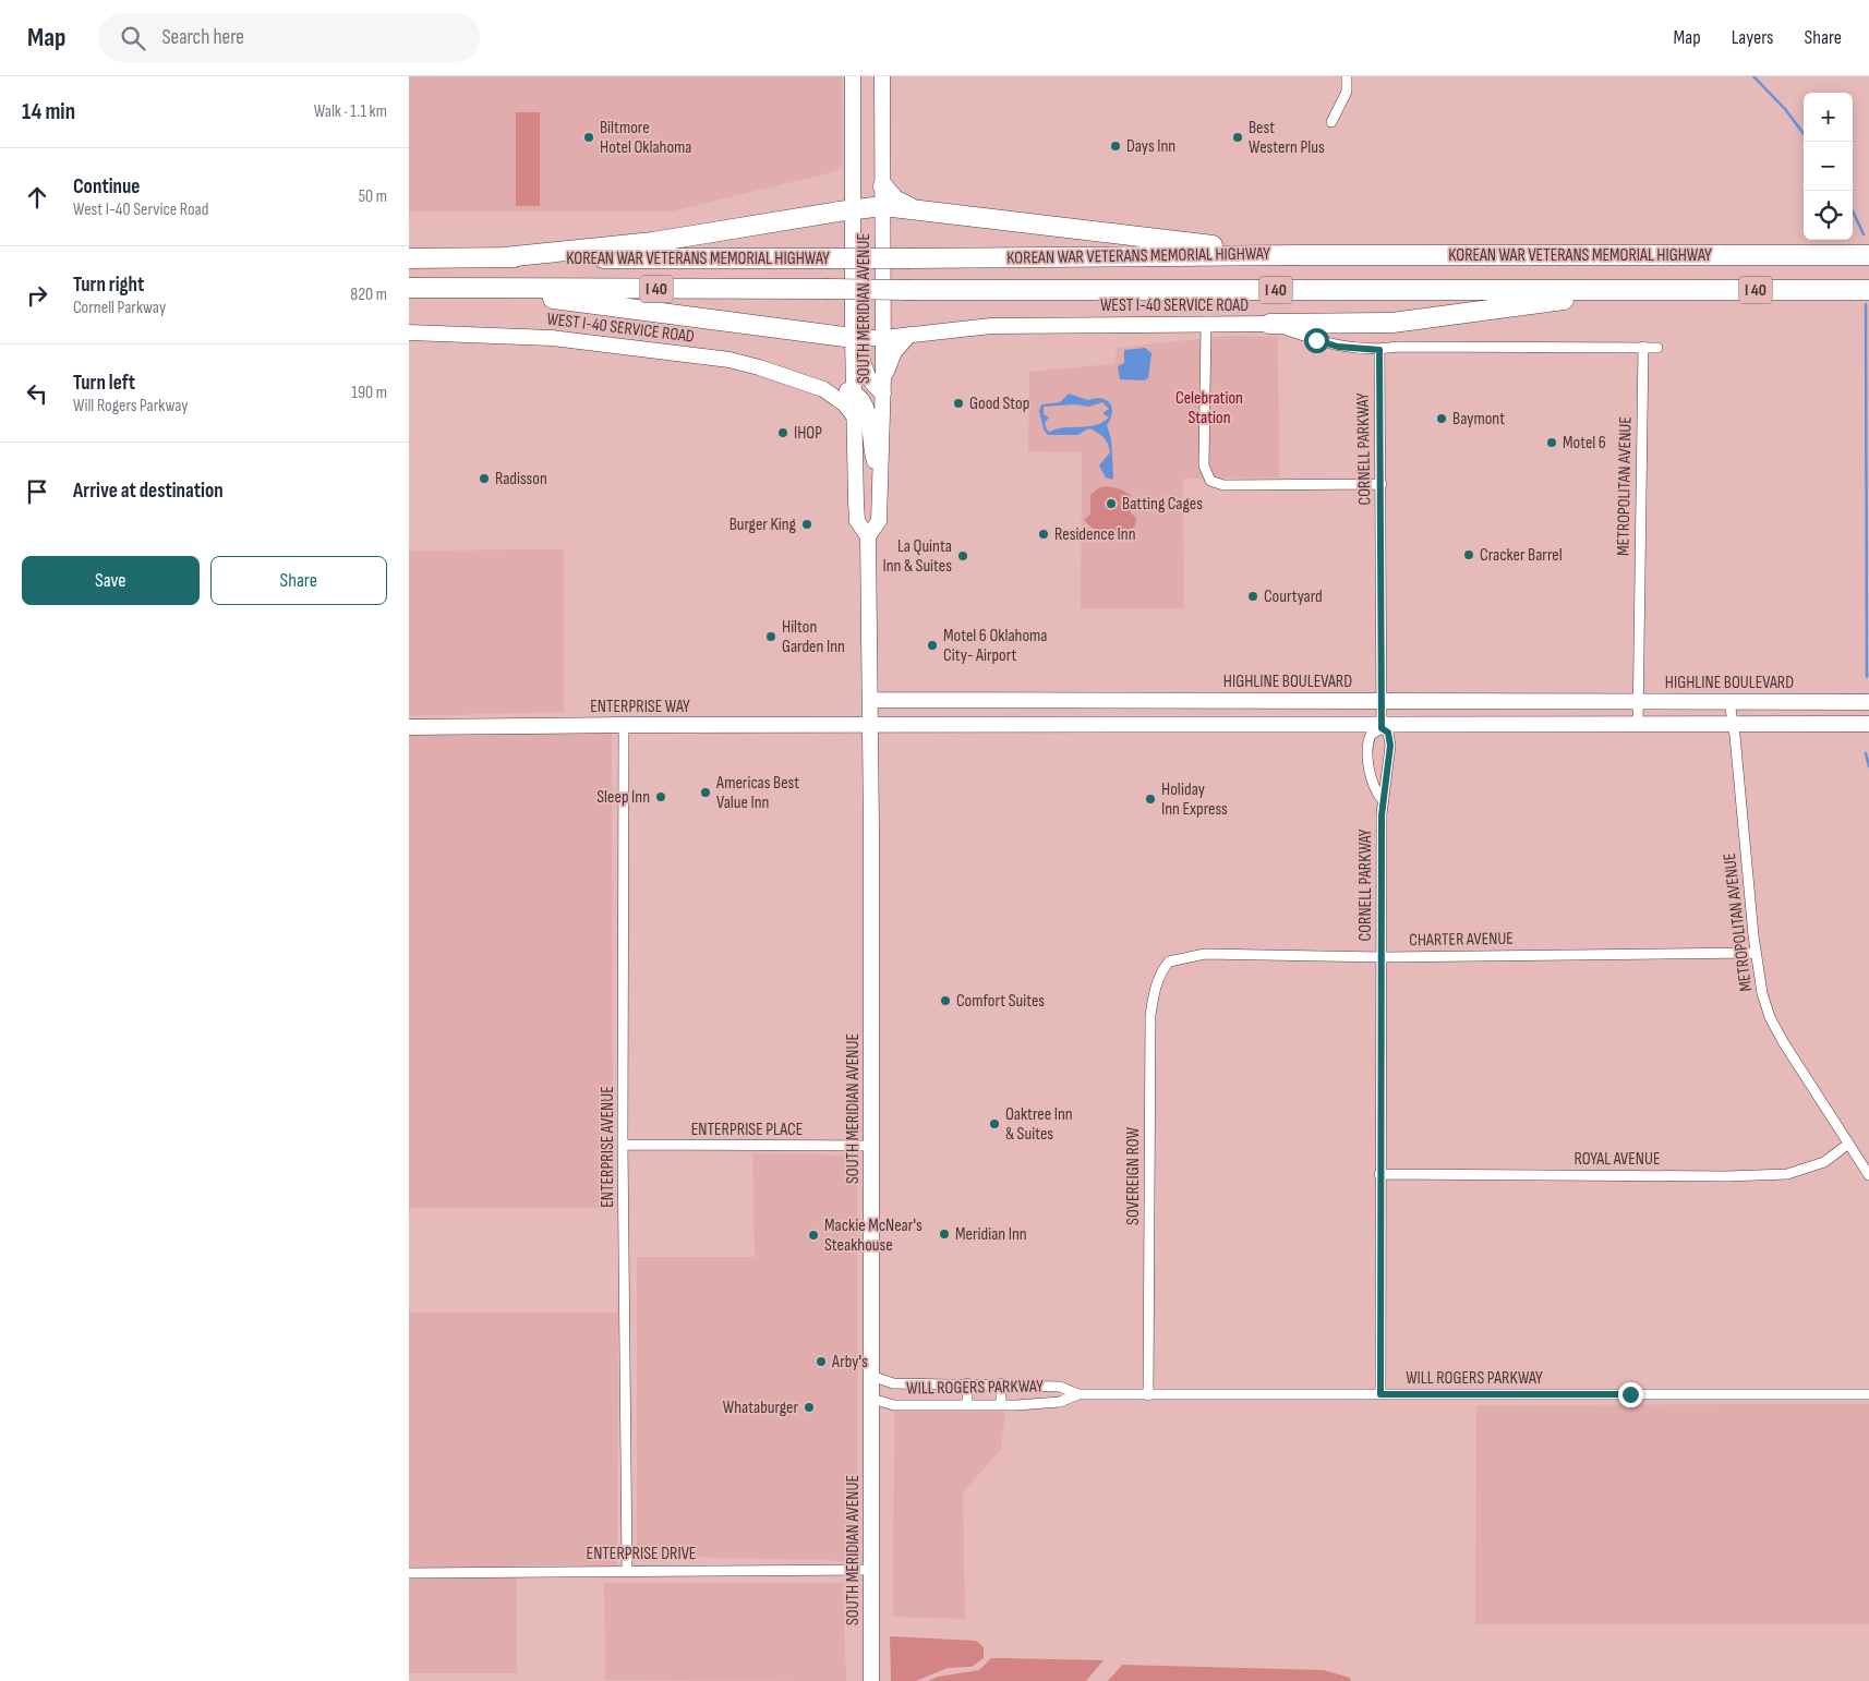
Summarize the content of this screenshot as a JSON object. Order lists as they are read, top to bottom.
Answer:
{
  "streets": {
    "highway": ["KOREAN WAR VETERANS MEMORIAL HIGHWAY", "I 40"],
    "street": [
      "WEST I-40 SERVICE ROAD",
      "SOUTH MERIDIAN AVENUE",
      "CORNELL PARKWAY",
      "METROPOLITAN AVENUE",
      "HIGHLINE BOULEVARD",
      "ENTERPRISE WAY",
      "CHARTER AVENUE",
      "ENTERPRISE PLACE",
      "ENTERPRISE AVENUE",
      "ROYAL AVENUE",
      "SOVEREIGN ROW",
      "WILL ROGERS PARKWAY",
      "ENTERPRISE DRIVE"
    ]
  },
  "crossings": [
    ["WEST I-40 SERVICE ROAD", "SOUTH MERIDIAN AVENUE"],
    ["WEST I-40 SERVICE ROAD", "CORNELL PARKWAY"],
    ["WEST I-40 SERVICE ROAD", "METROPOLITAN AVENUE"],
    ["SOUTH MERIDIAN AVENUE", "HIGHLINE BOULEVARD"],
    ["SOUTH MERIDIAN AVENUE", "ENTERPRISE WAY"],
    ["SOUTH MERIDIAN AVENUE", "ENTERPRISE PLACE"],
    ["SOUTH MERIDIAN AVENUE", "WILL ROGERS PARKWAY"],
    ["SOUTH MERIDIAN AVENUE", "ENTERPRISE DRIVE"],
    ["CORNELL PARKWAY", "HIGHLINE BOULEVARD"],
    ["CORNELL PARKWAY", "CHARTER AVENUE"],
    ["CORNELL PARKWAY", "ROYAL AVENUE"],
    ["CORNELL PARKWAY", "WILL ROGERS PARKWAY"],
    ["METROPOLITAN AVENUE", "HIGHLINE BOULEVARD"],
    ["METROPOLITAN AVENUE", "CHARTER AVENUE"],
    ["METROPOLITAN AVENUE", "ROYAL AVENUE"],
    ["ENTERPRISE WAY", "ENTERPRISE AVENUE"],
    ["CHARTER AVENUE", "SOVEREIGN ROW"],
    ["ENTERPRISE PLACE", "ENTERPRISE AVENUE"],
    ["ENTERPRISE AVENUE", "ENTERPRISE DRIVE"],
    ["SOVEREIGN ROW", "WILL ROGERS PARKWAY"]
  ],
  "parks": ["Celebration Station"],
  "places": [
    "Biltmore Hotel Oklahoma",
    "Best Western Plus",
    "Days Inn",
    "Good Stop",
    "Baymont",
    "IHOP",
    "Motel 6",
    "Radisson",
    "Batting Cages",
    "Burger King",
    "Residence Inn",
    "Cracker Barrel",
    "La Quinta Inn & Suites",
    "Courtyard",
    "Hilton Garden Inn",
    "Motel 6 Oklahoma City- Airport",
    "Americas Best Value Inn",
    "Sleep Inn",
    "Holiday Inn Express",
    "Comfort Suites",
    "Oaktree Inn & Suites",
    "Meridian Inn",
    "Mackie McNear's Steakhouse",
    "Arby's",
    "Whataburger"
  ],
  "page": {
    "header": "Map",
    "search": "Search here",
    "nav": ["Map", "Layers", "Share"],
    "heading": ["14 min", "Walk · 1.1 km"],
    "map_buttons": ["+", "−"],
    "list": [
      ["Continue", "West I-40 Service Road", "50 m"],
      ["Turn right", "Cornell Parkway", "820 m"],
      ["Turn left", "Will Rogers Parkway", "190 m"],
      "Arrive at destination"
    ],
    "buttons": ["Save", "Share"]
  }
}
